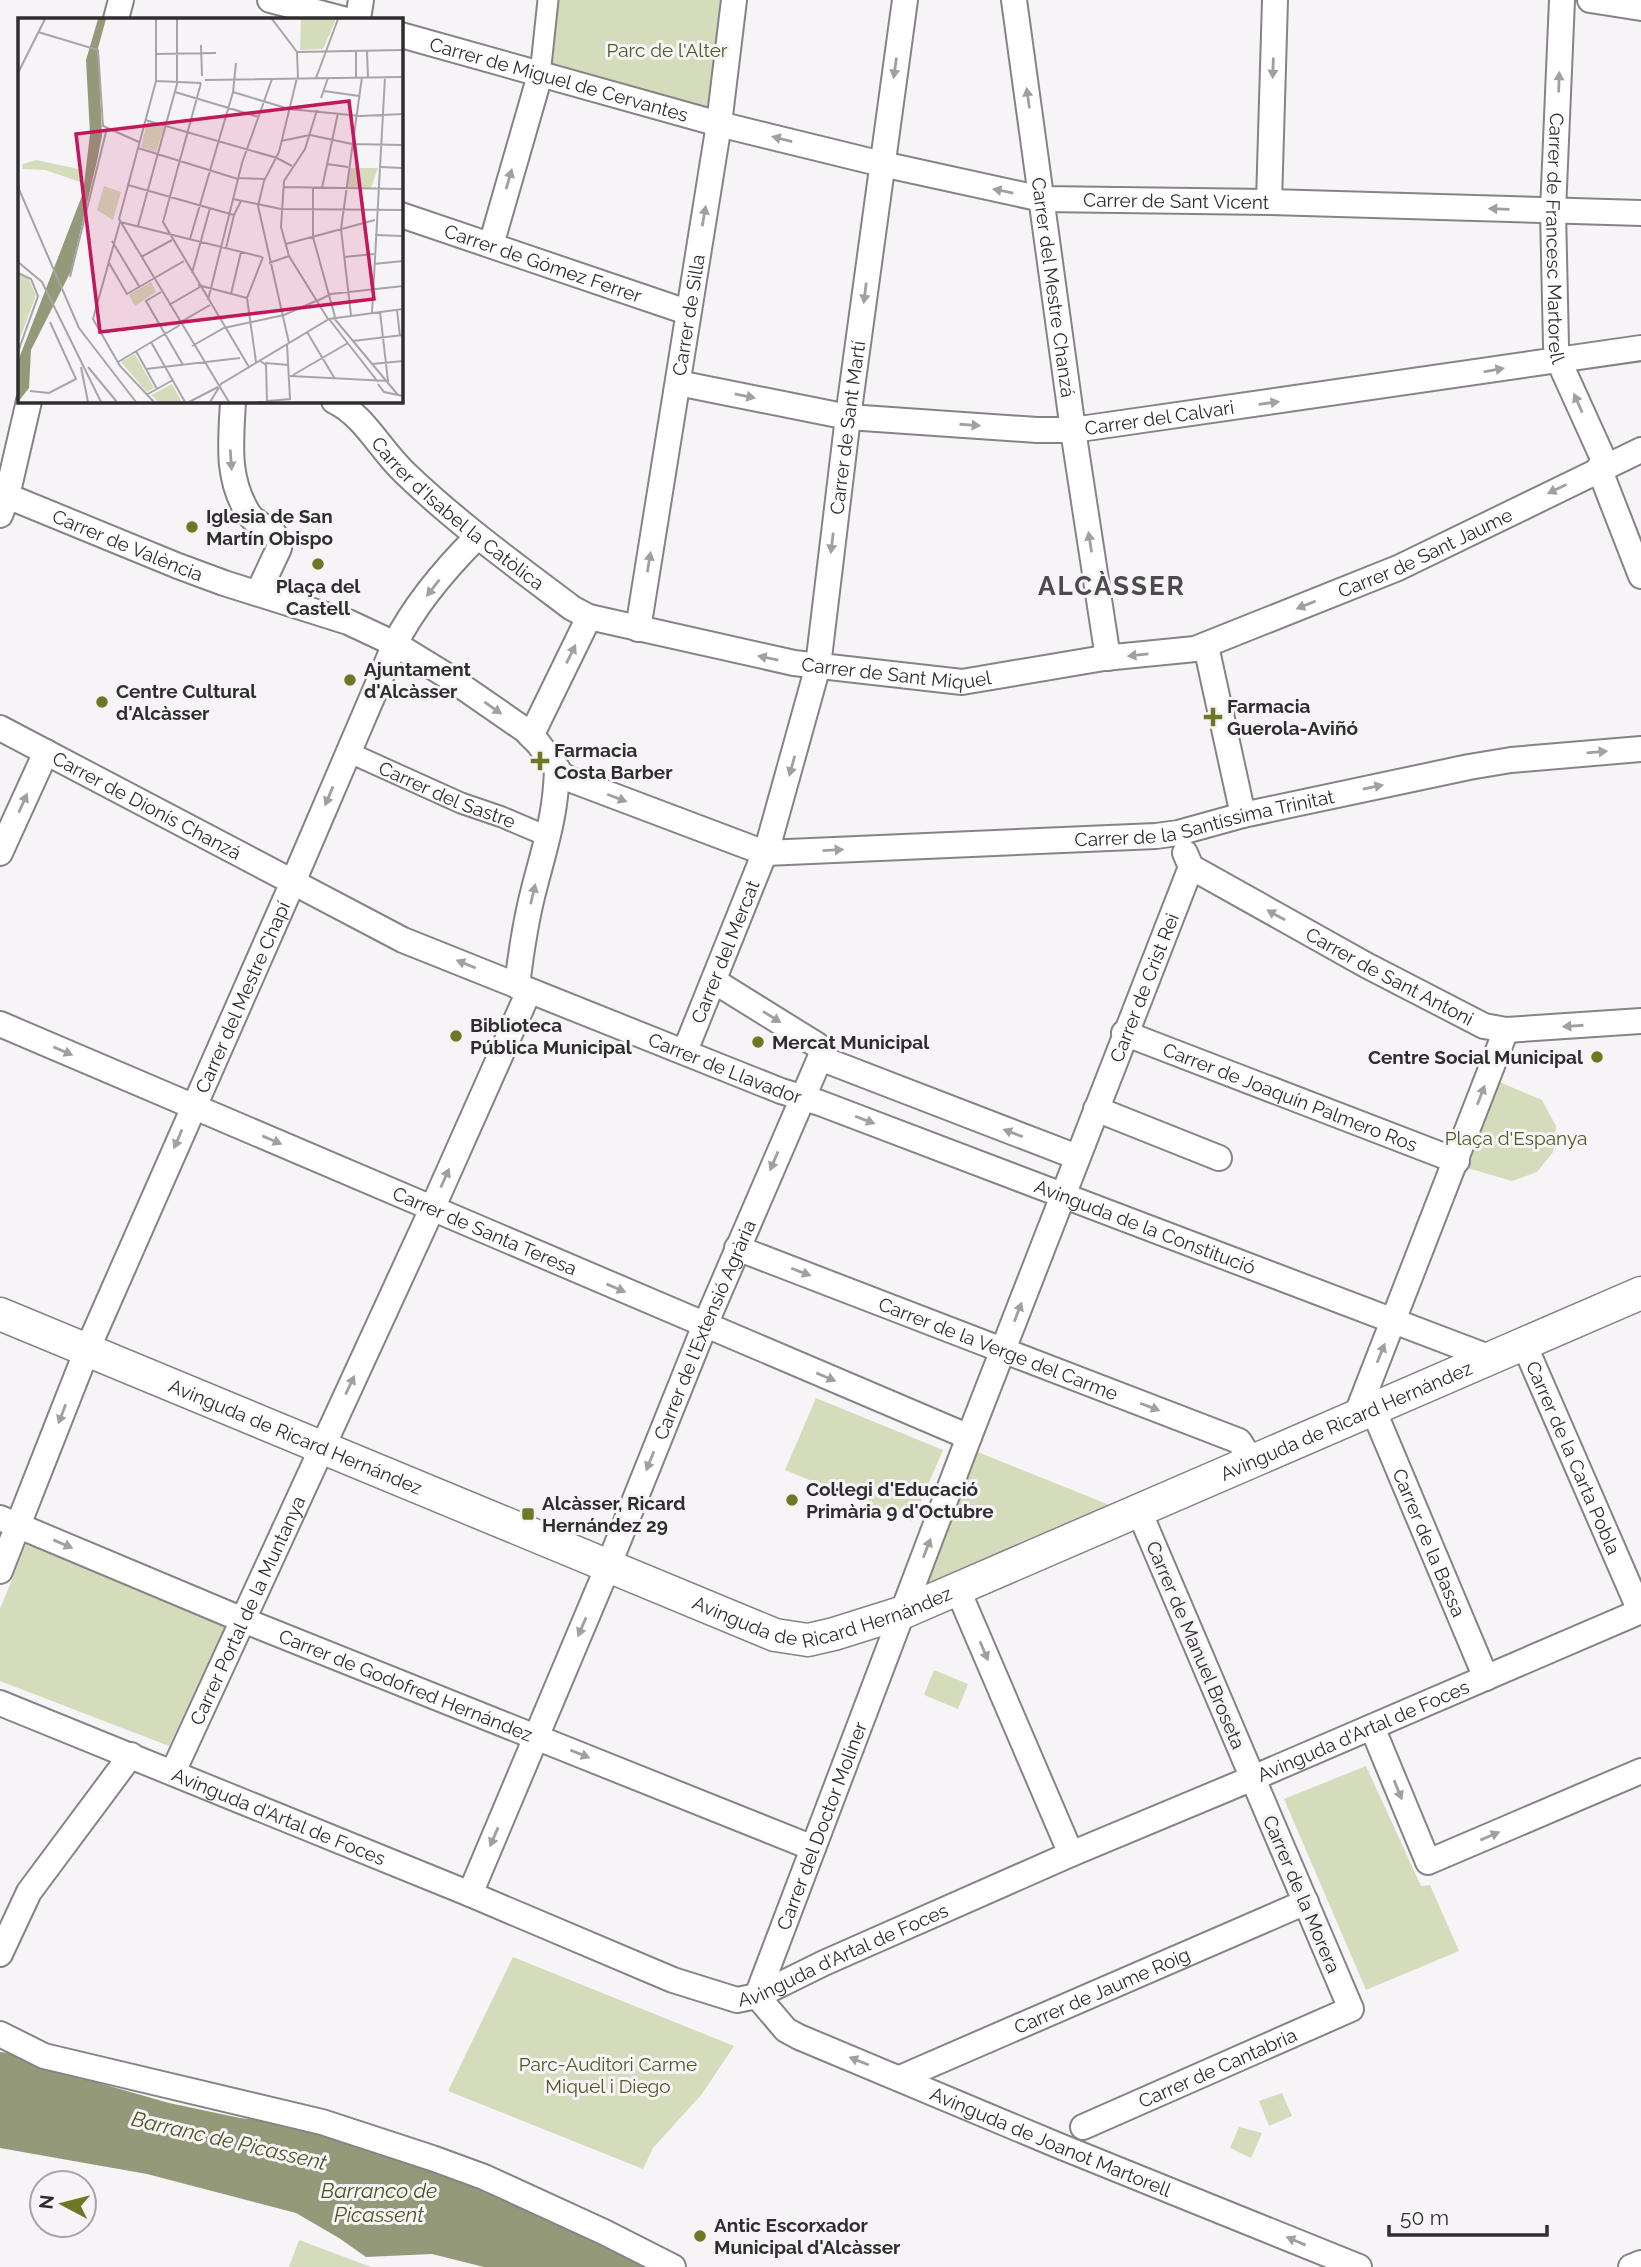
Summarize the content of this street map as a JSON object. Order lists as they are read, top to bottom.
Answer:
{
  "streets": {
    "street": [
      "Carrer de Miguel de Cervantes",
      "Carrer de Sant Vicent",
      "Carrer de Francesc Martorell",
      "Carrer de Gómez Ferrer",
      "Carrer del Mestre Chanzá",
      "Carrer de Silla",
      "Carrer del Calvari",
      "Carrer de Sant Martí",
      "Carrer d'Isabel la Catòlica",
      "Carrer de València",
      "Carrer de Sant Jaume",
      "Carrer de Sant Miquel",
      "Carrer del Sastre",
      "Carrer de Dionís Chanzá",
      "Carrer de la Santíssima Trinitat",
      "Carrer del Mercat",
      "Carrer de Sant Antoni",
      "Carrer de Crist Rei",
      "Carrer del Mestre Chapí",
      "Carrer de Llavador",
      "Carrer de Joaquín Palmero Ros",
      "Avinguda de la Constitució",
      "Carrer de Santa Teresa",
      "Carrer de l'Extensió Agrària",
      "Carrer de la Verge del Carme",
      "Avinguda de Ricard Hernández",
      "Carrer de la Carta Pobla",
      "Carrer de la Bassa",
      "Carrer Portal de la Muntanya",
      "Carrer de Manuel Broseta",
      "Carrer de Godofred Hernández",
      "Avinguda d'Artal de Foces",
      "Carrer del Doctor Moliner",
      "Carrer de la Morera",
      "Carrer de Jaume Roig",
      "Carrer de Cantabria",
      "Avinguda de Joanot Martorell"
    ]
  },
  "crossings": [
    ["Carrer de Miguel de Cervantes", "Carrer de Sant Vicent"],
    ["Carrer de Miguel de Cervantes", "Carrer de Silla"],
    ["Carrer de Sant Vicent", "Carrer de Francesc Martorell"],
    ["Carrer de Sant Vicent", "Carrer del Mestre Chanzá"],
    ["Carrer de Sant Vicent", "Carrer de Silla"],
    ["Carrer de Sant Vicent", "Carrer de Sant Martí"],
    ["Carrer de Francesc Martorell", "Carrer del Calvari"],
    ["Carrer de Francesc Martorell", "Carrer de Sant Jaume"],
    ["Carrer de Gómez Ferrer", "Carrer de Silla"],
    ["Carrer del Mestre Chanzá", "Carrer del Calvari"],
    ["Carrer del Mestre Chanzá", "Carrer de Sant Miquel"],
    ["Carrer de Silla", "Carrer del Calvari"],
    ["Carrer de Silla", "Carrer de Sant Miquel"],
    ["Carrer del Calvari", "Carrer de Sant Martí"],
    ["Carrer de Sant Martí", "Carrer de Sant Miquel"],
    ["Carrer de Sant Martí", "Carrer de la Santíssima Trinitat"],
    ["Carrer de Sant Martí", "Carrer del Mercat"],
    ["Carrer d'Isabel la Catòlica", "Carrer de Sant Miquel"],
    ["Carrer d'Isabel la Catòlica", "Carrer del Mestre Chapí"],
    ["Carrer de Sant Jaume", "Carrer de Sant Miquel"],
    ["Carrer del Sastre", "Carrer del Mestre Chapí"],
    ["Carrer del Sastre", "Carrer Portal de la Muntanya"],
    ["Carrer de Dionís Chanzá", "Carrer del Mestre Chapí"],
    ["Carrer de Dionís Chanzá", "Carrer de Llavador"],
    ["Carrer de la Santíssima Trinitat", "Carrer del Mercat"],
    ["Carrer del Mercat", "Carrer de Llavador"],
    ["Carrer de Sant Antoni", "Carrer de Crist Rei"],
    ["Carrer de Crist Rei", "Carrer de Joaquín Palmero Ros"],
    ["Carrer de Crist Rei", "Avinguda de la Constitució"],
    ["Carrer de Crist Rei", "Carrer de Santa Teresa"],
    ["Carrer de Crist Rei", "Carrer de la Verge del Carme"],
    ["Carrer de Crist Rei", "Avinguda de Ricard Hernández"],
    ["Carrer de Crist Rei", "Carrer del Doctor Moliner"],
    ["Carrer del Mestre Chapí", "Carrer de Llavador"],
    ["Carrer del Mestre Chapí", "Carrer de Santa Teresa"],
    ["Carrer del Mestre Chapí", "Avinguda de Ricard Hernández"],
    ["Carrer del Mestre Chapí", "Carrer de Godofred Hernández"],
    ["Carrer de Llavador", "Avinguda de la Constitució"],
    ["Carrer de Llavador", "Carrer de l'Extensió Agrària"],
    ["Carrer de Llavador", "Carrer Portal de la Muntanya"],
    ["Avinguda de la Constitució", "Carrer de l'Extensió Agrària"],
    ["Avinguda de la Constitució", "Avinguda de Ricard Hernández"],
    ["Carrer de Santa Teresa", "Carrer de l'Extensió Agrària"],
    ["Carrer de Santa Teresa", "Carrer Portal de la Muntanya"],
    ["Carrer de l'Extensió Agrària", "Carrer de la Verge del Carme"],
    ["Carrer de l'Extensió Agrària", "Avinguda de Ricard Hernández"],
    ["Carrer de l'Extensió Agrària", "Carrer de Godofred Hernández"],
    ["Carrer de l'Extensió Agrària", "Avinguda d'Artal de Foces"],
    ["Carrer de la Verge del Carme", "Avinguda de Ricard Hernández"],
    ["Avinguda de Ricard Hernández", "Carrer de la Carta Pobla"],
    ["Avinguda de Ricard Hernández", "Carrer de la Bassa"],
    ["Avinguda de Ricard Hernández", "Carrer Portal de la Muntanya"],
    ["Avinguda de Ricard Hernández", "Carrer de Manuel Broseta"],
    ["Avinguda de Ricard Hernández", "Carrer del Doctor Moliner"],
    ["Carrer de la Carta Pobla", "Avinguda d'Artal de Foces"],
    ["Carrer de la Bassa", "Avinguda d'Artal de Foces"],
    ["Carrer Portal de la Muntanya", "Carrer de Godofred Hernández"],
    ["Carrer Portal de la Muntanya", "Avinguda d'Artal de Foces"],
    ["Carrer de Manuel Broseta", "Avinguda d'Artal de Foces"],
    ["Carrer de Manuel Broseta", "Carrer de la Morera"],
    ["Carrer de Godofred Hernández", "Carrer del Doctor Moliner"],
    ["Avinguda d'Artal de Foces", "Carrer del Doctor Moliner"],
    ["Avinguda d'Artal de Foces", "Carrer de la Morera"],
    ["Avinguda d'Artal de Foces", "Avinguda de Joanot Martorell"],
    ["Carrer del Doctor Moliner", "Avinguda de Joanot Martorell"],
    ["Carrer de la Morera", "Carrer de Jaume Roig"],
    ["Carrer de la Morera", "Carrer de Cantabria"],
    ["Carrer de Jaume Roig", "Avinguda de Joanot Martorell"]
  ],
  "one_way": [
    "Carrer de Sant Vicent",
    "Carrer de Francesc Martorell",
    "Carrer del Mestre Chanzá",
    "Carrer del Calvari",
    "Carrer de Sant Martí",
    "Carrer de Sant Jaume",
    "Carrer de la Santíssima Trinitat",
    "Carrer de Sant Antoni",
    "Carrer de Crist Rei",
    "Carrer del Mestre Chapí",
    "Carrer de Santa Teresa",
    "Carrer de l'Extensió Agrària",
    "Carrer Portal de la Muntanya",
    "Carrer de Godofred Hernández",
    "Avinguda de Joanot Martorell"
  ],
  "districts": ["ALCÀSSER"],
  "water": ["Barranc de Picassent", "Barranco de Picassent"],
  "parks": ["Parc de l'Alter", "Plaça d'Espanya", "Parc-Auditori Carme Miquel i Diego"],
  "places": {
    "other": [
      "Iglesia de San Martín Obispo",
      "Plaça del Castell",
      "Ajuntament d'Alcàsser",
      "Centre Cultural d'Alcàsser",
      "Biblioteca Pública Municipal",
      "Mercat Municipal",
      "Centre Social Municipal",
      "Col·legi d'Educació Primària 9 d'Octubre",
      "Antic Escorxador Municipal d'Alcàsser"
    ],
    "health": ["Farmacia Guerola-Aviñó", "Farmacia Costa Barber"],
    "transit": ["Alcàsser, Ricard Hernández 29"]
  },
  "scale_bar": "50 m",
  "north": "left"
}
